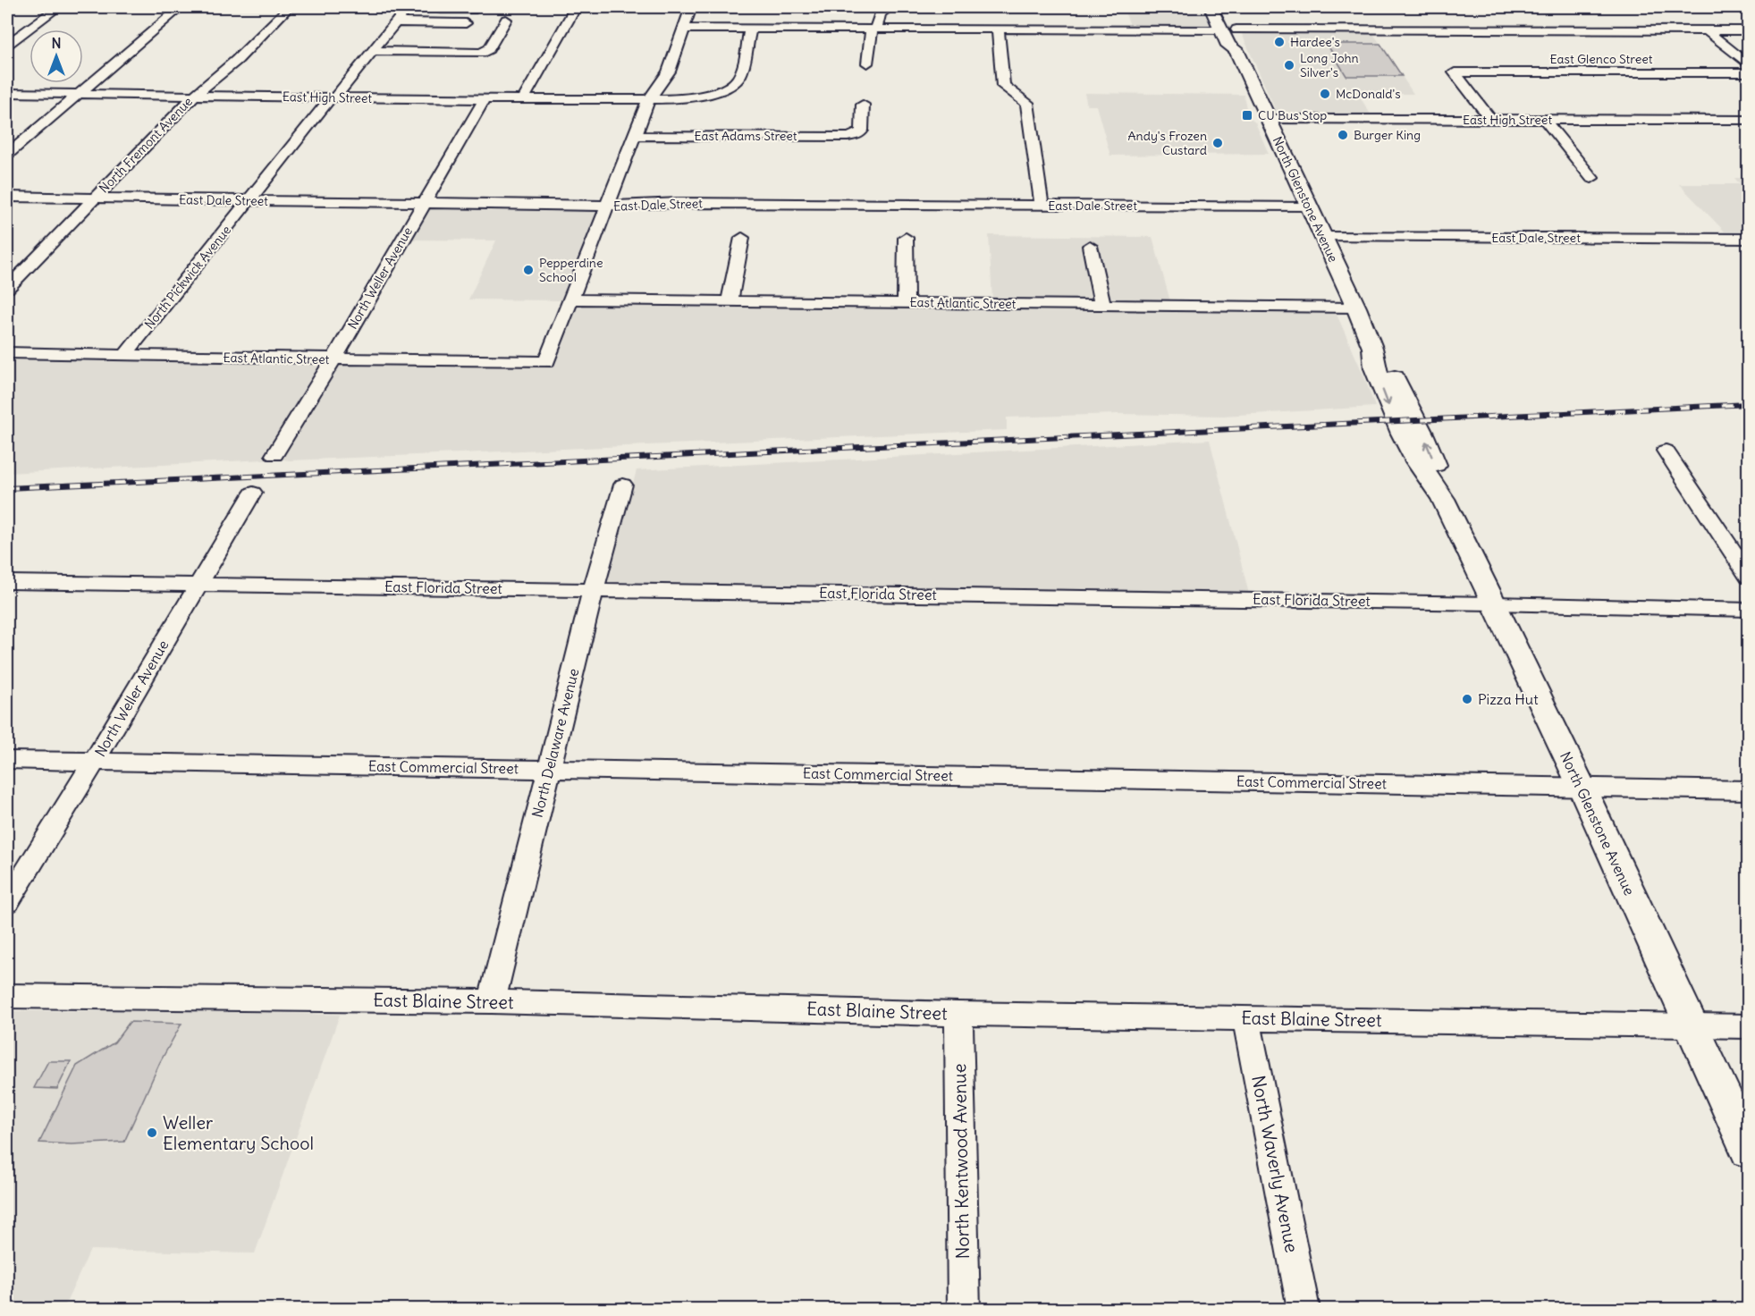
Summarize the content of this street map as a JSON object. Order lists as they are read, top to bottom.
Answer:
{
  "streets": {
    "main road": ["North Glenstone Avenue"],
    "street": [
      "East Glenco Street",
      "East High Street",
      "East Adams Street",
      "North Fremont Avenue",
      "East Dale Street",
      "North Pickwick Avenue",
      "North Weller Avenue",
      "East Atlantic Street",
      "East Florida Street",
      "North Delaware Avenue",
      "East Commercial Street",
      "East Blaine Street",
      "North Kentwood Avenue",
      "North Waverly Avenue"
    ]
  },
  "crossings": [
    ["East Glenco Street", "East High Street"],
    ["East High Street", "North Fremont Avenue"],
    ["East High Street", "North Glenstone Avenue"],
    ["East High Street", "North Pickwick Avenue"],
    ["East High Street", "North Weller Avenue"],
    ["North Fremont Avenue", "East Dale Street"],
    ["North Glenstone Avenue", "East Dale Street"],
    ["North Glenstone Avenue", "East Atlantic Street"],
    ["North Glenstone Avenue", "East Florida Street"],
    ["North Glenstone Avenue", "East Commercial Street"],
    ["North Glenstone Avenue", "East Blaine Street"],
    ["East Dale Street", "North Pickwick Avenue"],
    ["East Dale Street", "North Weller Avenue"],
    ["North Pickwick Avenue", "East Atlantic Street"],
    ["North Weller Avenue", "East Atlantic Street"],
    ["North Weller Avenue", "East Florida Street"],
    ["North Weller Avenue", "East Commercial Street"],
    ["East Florida Street", "North Delaware Avenue"],
    ["North Delaware Avenue", "East Commercial Street"],
    ["North Delaware Avenue", "East Blaine Street"],
    ["East Blaine Street", "North Kentwood Avenue"],
    ["East Blaine Street", "North Waverly Avenue"]
  ],
  "places": {
    "other": [
      "Hardee's",
      "Long John Silver's",
      "McDonald's",
      "Burger King",
      "Andy's Frozen Custard",
      "Pepperdine School",
      "Pizza Hut",
      "Weller Elementary School"
    ],
    "transit": ["CU Bus Stop"]
  },
  "north": "top"
}
